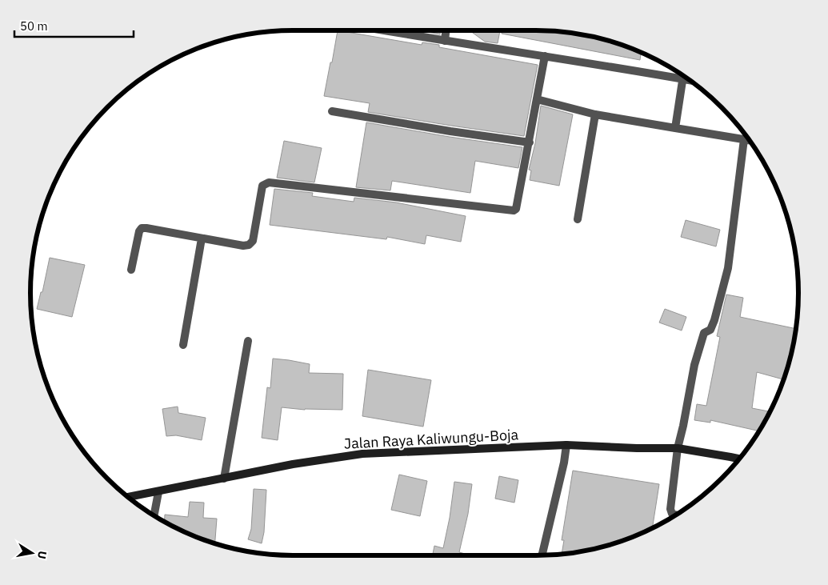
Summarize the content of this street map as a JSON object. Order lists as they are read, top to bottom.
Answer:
{
  "streets": {
    "main road": ["Jalan Raya Kaliwungu-Boja"]
  },
  "scale_bar": "50 m",
  "north": "right"
}
